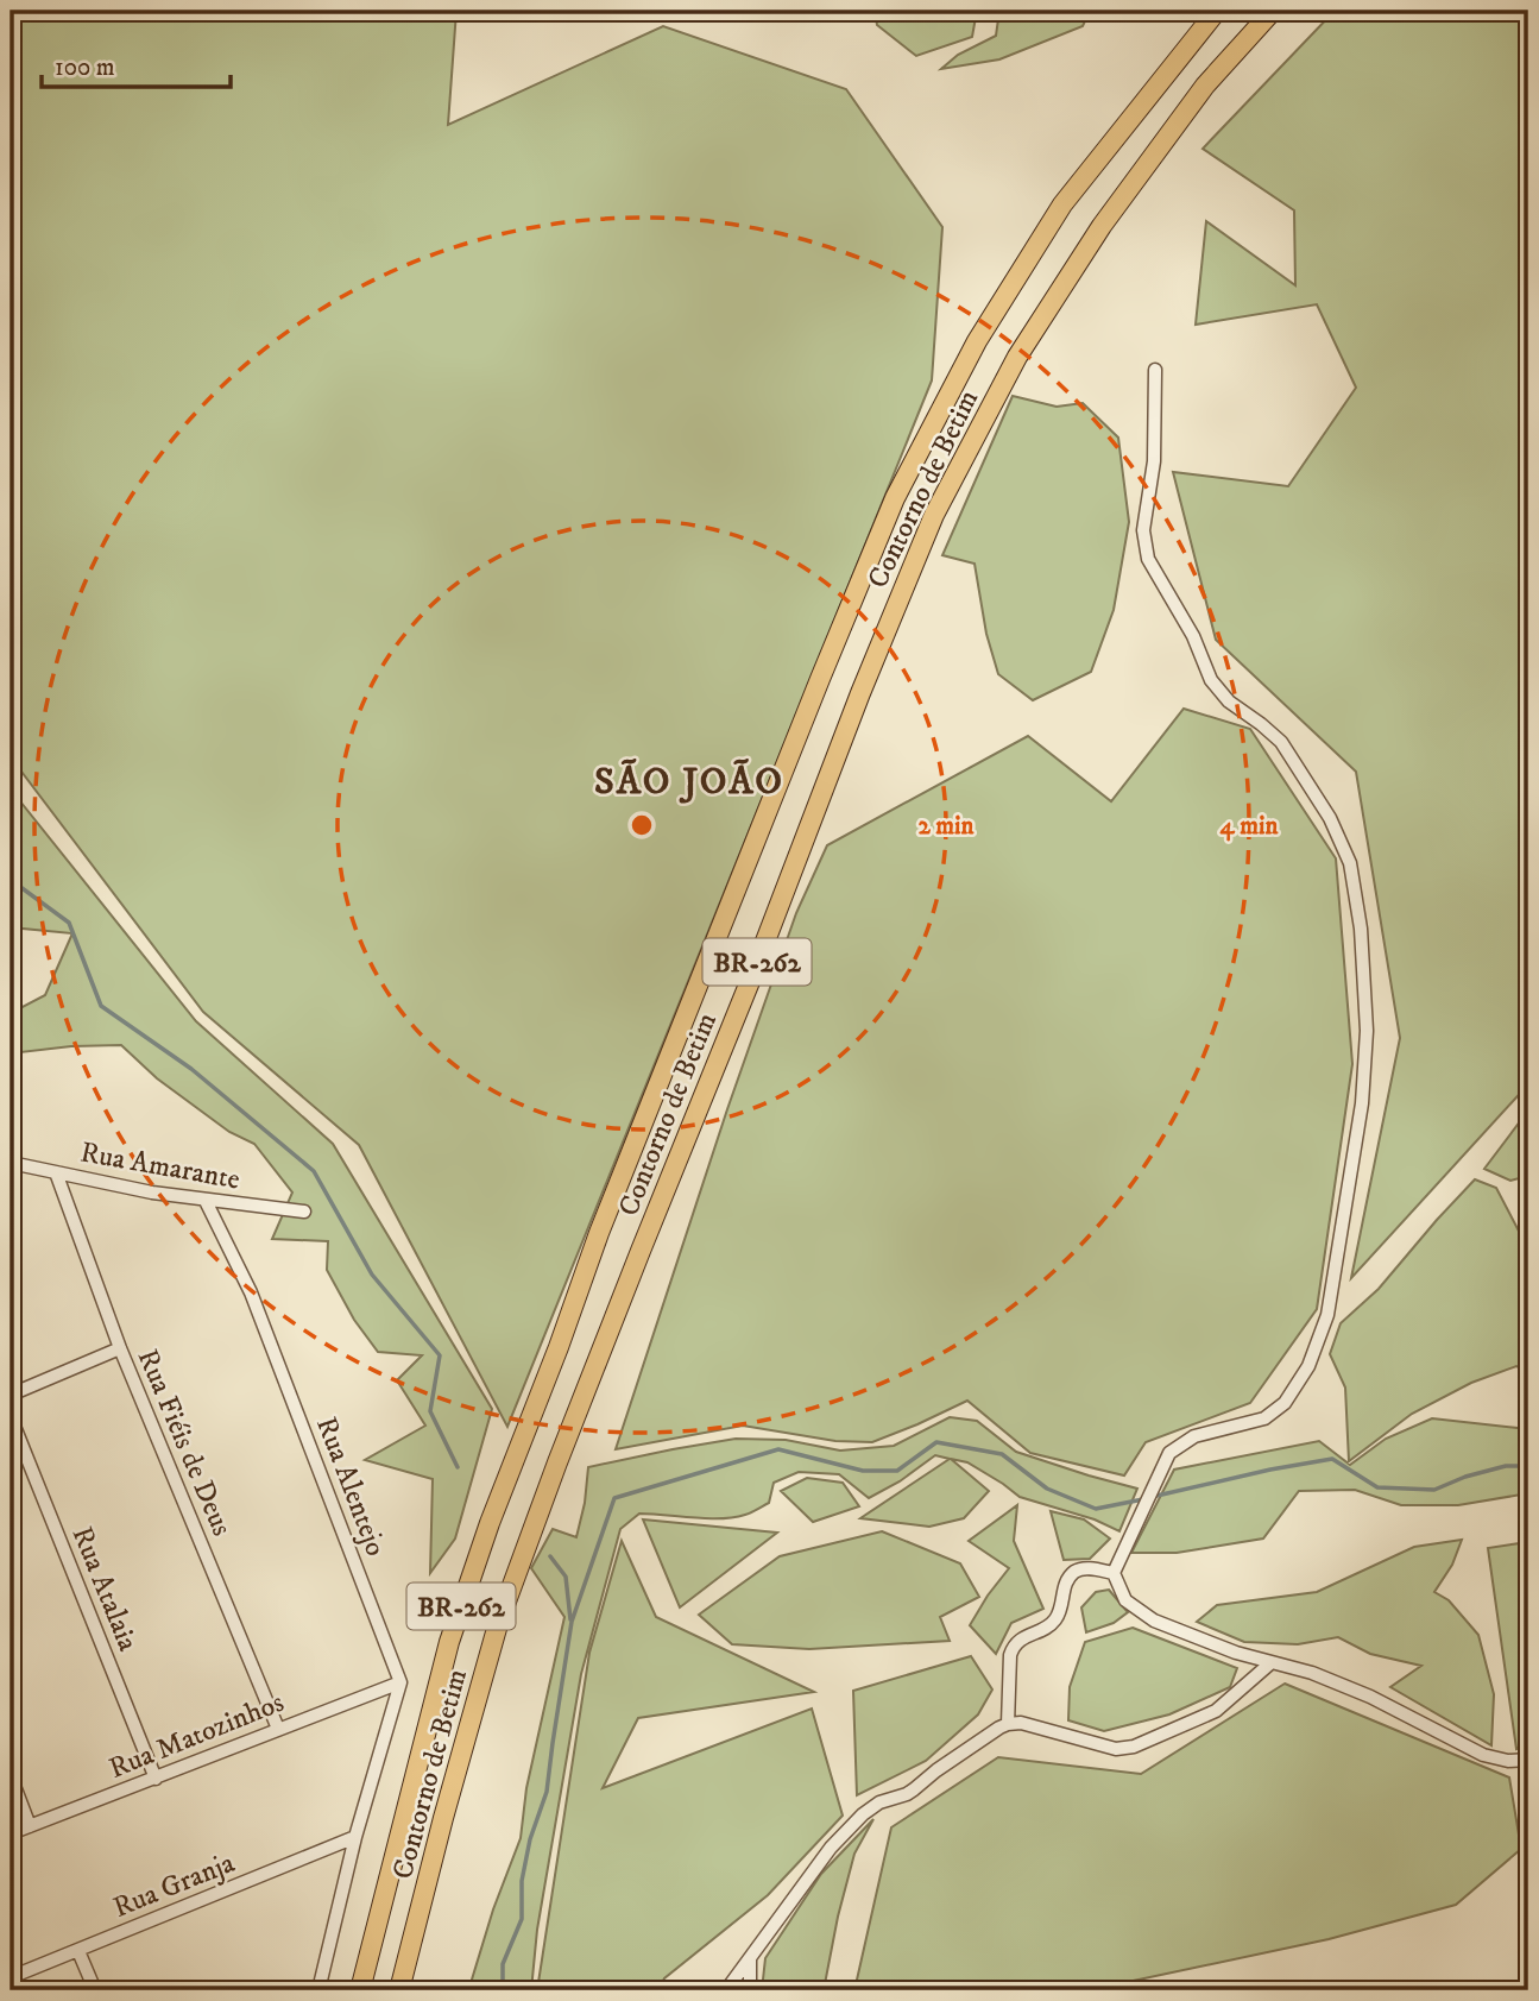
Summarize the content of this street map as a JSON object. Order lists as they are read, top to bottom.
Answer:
{
  "streets": {
    "highway": ["Contorno de Betim", "BR-262"],
    "street": [
      "Rua Amarante",
      "Rua Fiéis de Deus",
      "Rua Alentejo",
      "Rua Atalaia",
      "Rua Matozinhos",
      "Rua Granja"
    ]
  },
  "crossings": [
    ["Rua Amarante", "Rua Fiéis de Deus"],
    ["Rua Amarante", "Rua Alentejo"],
    ["Rua Fiéis de Deus", "Rua Matozinhos"],
    ["Rua Alentejo", "Rua Matozinhos"],
    ["Rua Atalaia", "Rua Matozinhos"]
  ],
  "districts": ["SÃO JOÃO"],
  "scale_bar": "100 m",
  "rings": ["2 min", "4 min"]
}
